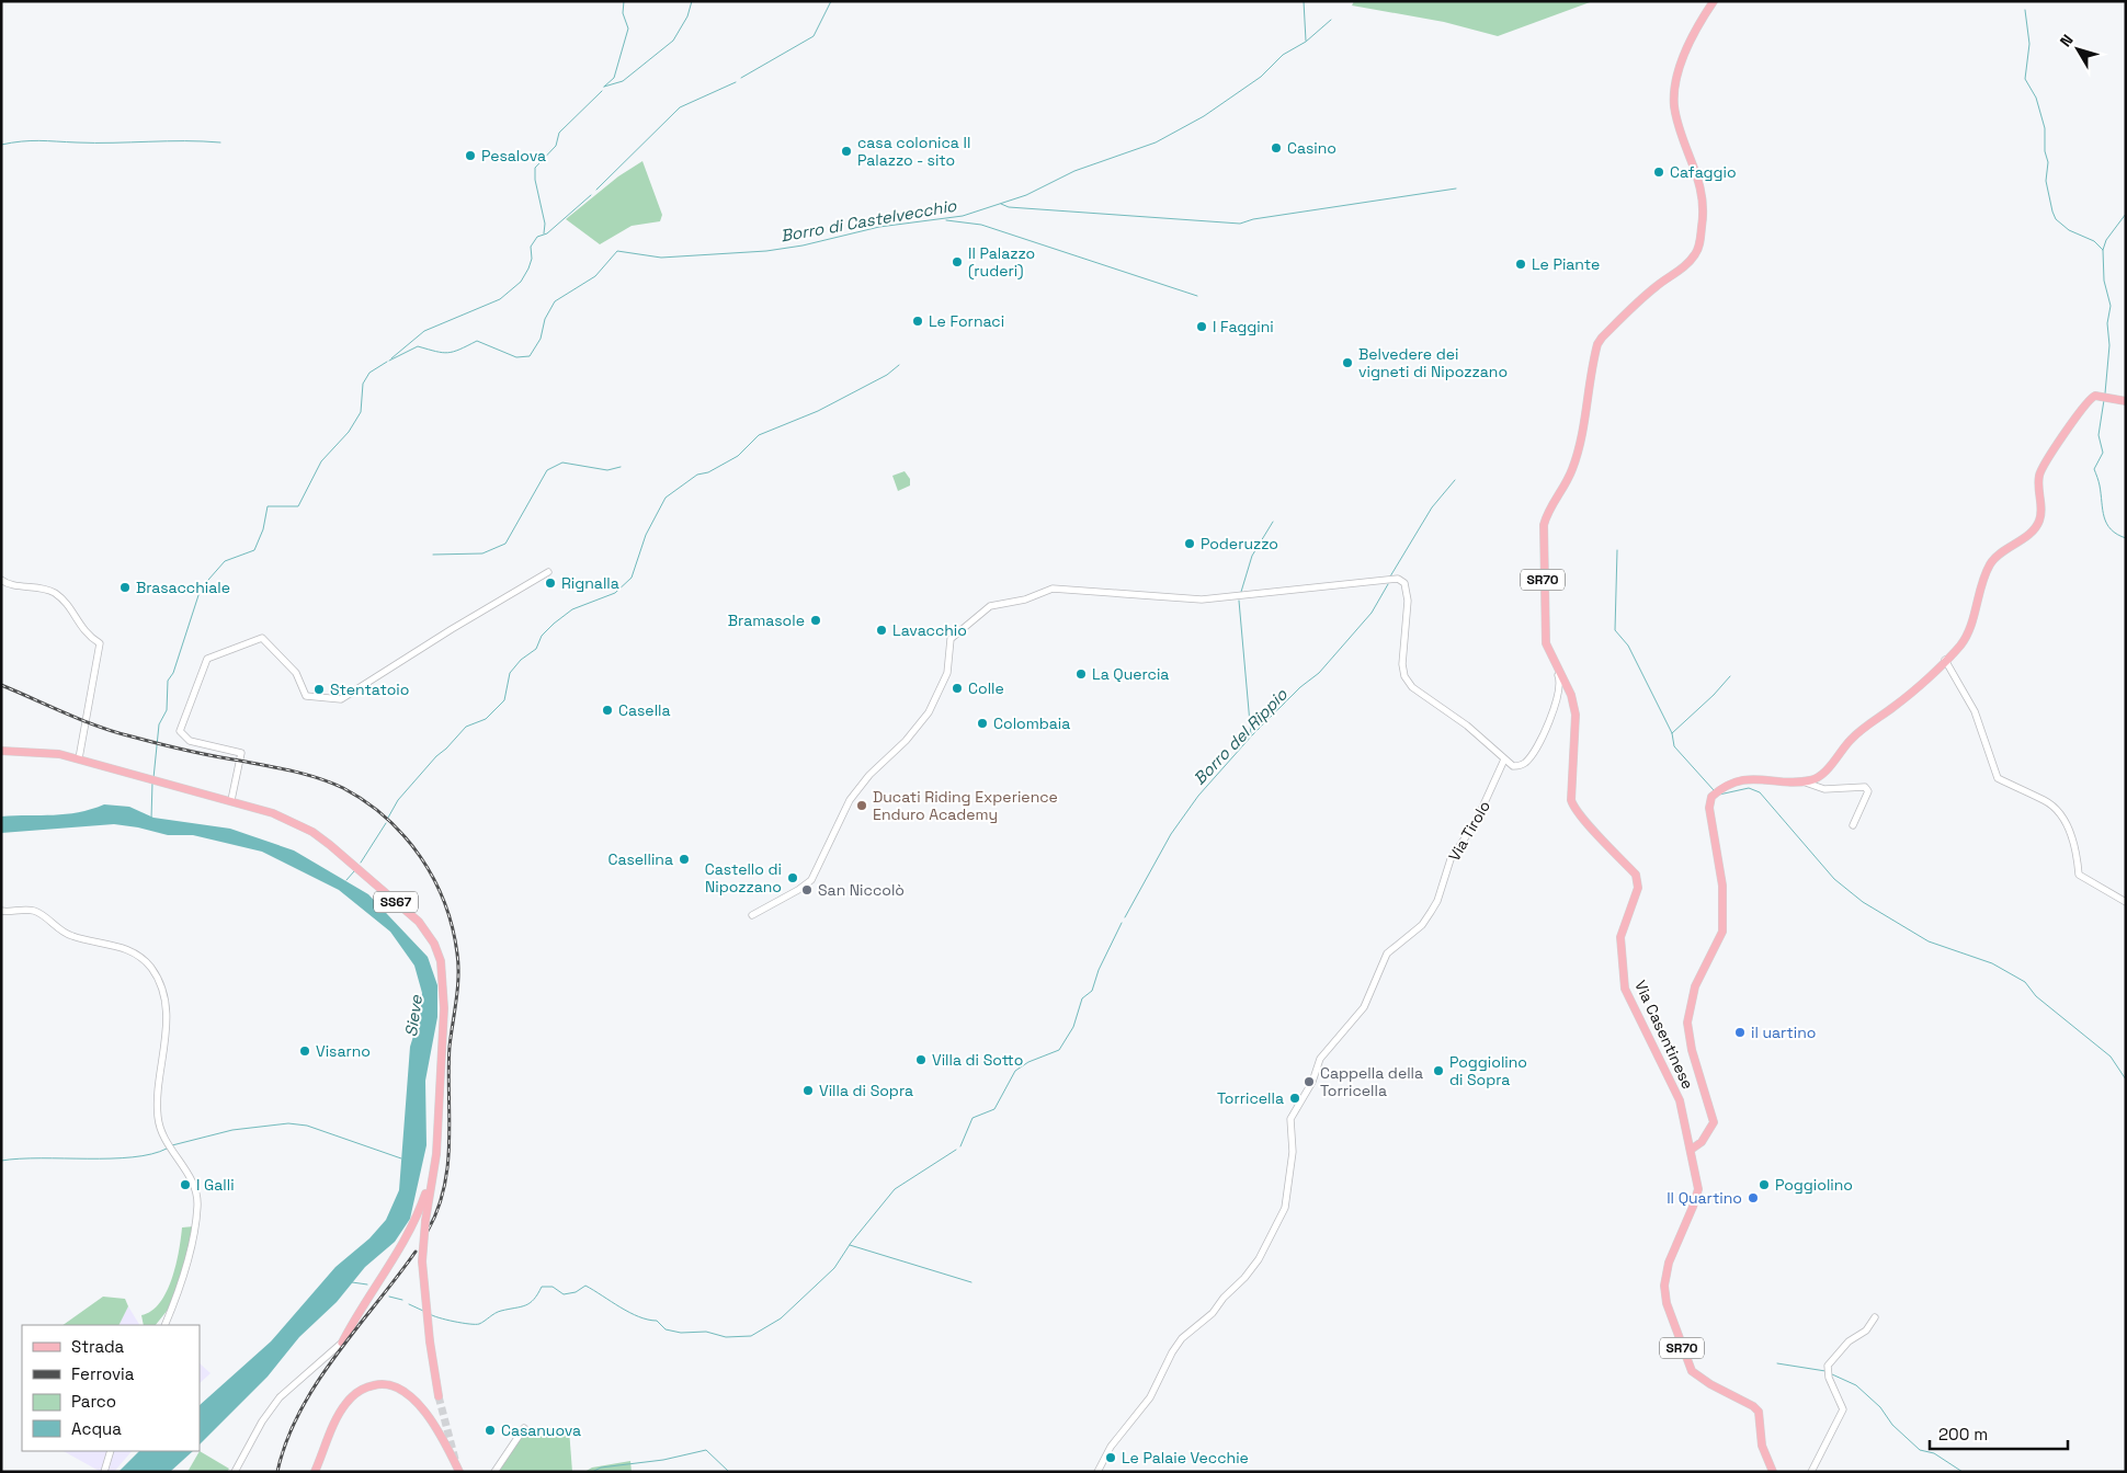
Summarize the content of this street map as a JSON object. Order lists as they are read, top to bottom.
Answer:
{
  "streets": {
    "main road": ["SR70", "SS67", "Via Casentinese"],
    "street": ["Via Tirolo"]
  },
  "water": ["Borro di Castelvecchio", "Borro del Rippio", "Sieve"],
  "places": [
    "Casino",
    "casa colonica Il Palazzo - sito",
    "Pesalova",
    "Cafaggio",
    "Il Palazzo (ruderi)",
    "Le Piante",
    "Le Fornaci",
    "I Faggini",
    "Belvedere dei vigneti di Nipozzano",
    "Poderuzzo",
    "Rignalla",
    "Brasacchiale",
    "Bramasole",
    "Lavacchio",
    "La Quercia",
    "Colle",
    "Stentatoio",
    "Casella",
    "Colombaia",
    "Ducati Riding Experience Enduro Academy",
    "Casellina",
    "Castello di Nipozzano",
    "San Niccolò",
    "il uartino",
    "Visarno",
    "Villa di Sotto",
    "Poggiolino di Sopra",
    "Cappella della Torricella",
    "Villa di Sopra",
    "Torricella",
    "I Galli",
    "Poggiolino",
    "Il Quartino",
    "Casanuova",
    "Le Palaie Vecchie"
  ],
  "legend": [
    "Strada",
    "Ferrovia",
    "Parco",
    "Acqua"
  ],
  "scale_bar": "200 m",
  "north": "top left"
}
